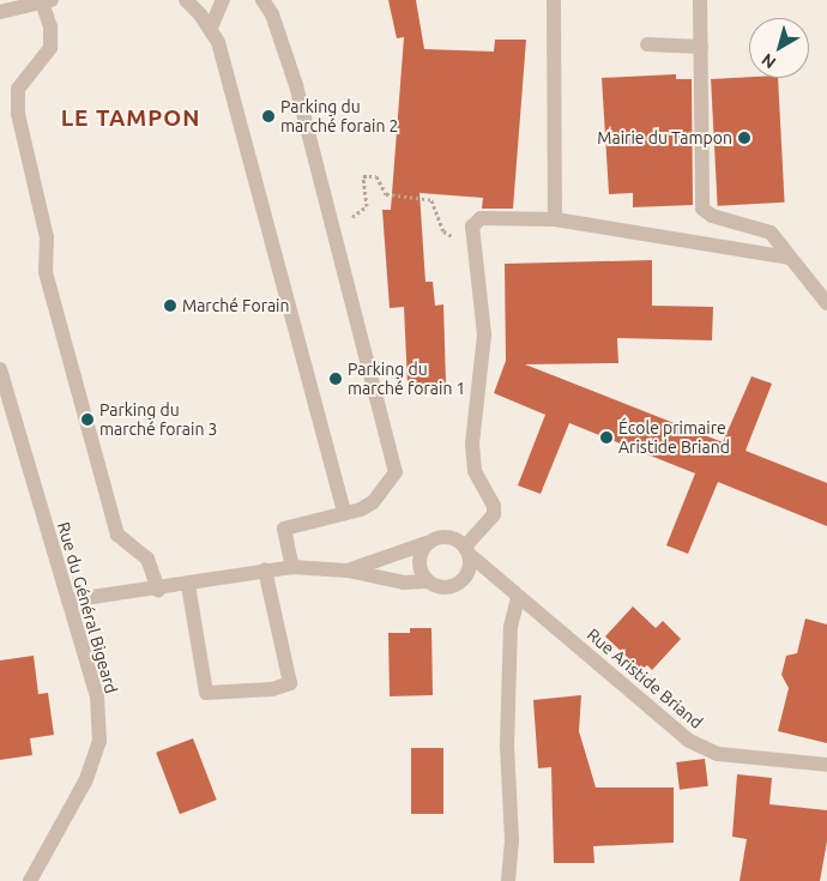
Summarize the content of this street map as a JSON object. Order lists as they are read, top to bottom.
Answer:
{
  "streets": {
    "street": ["Rue du Général Bigeard", "Rue Aristide Briand"]
  },
  "crossings": [
    ["Rue du Général Bigeard", "Rue Aristide Briand"]
  ],
  "districts": ["LE TAMPON"],
  "places": [
    "Parking du marché forain 2",
    "Mairie du Tampon",
    "Marché Forain",
    "Parking du marché forain 1",
    "Parking du marché forain 3",
    "École primaire Aristide Briand"
  ],
  "north": "bottom left"
}
